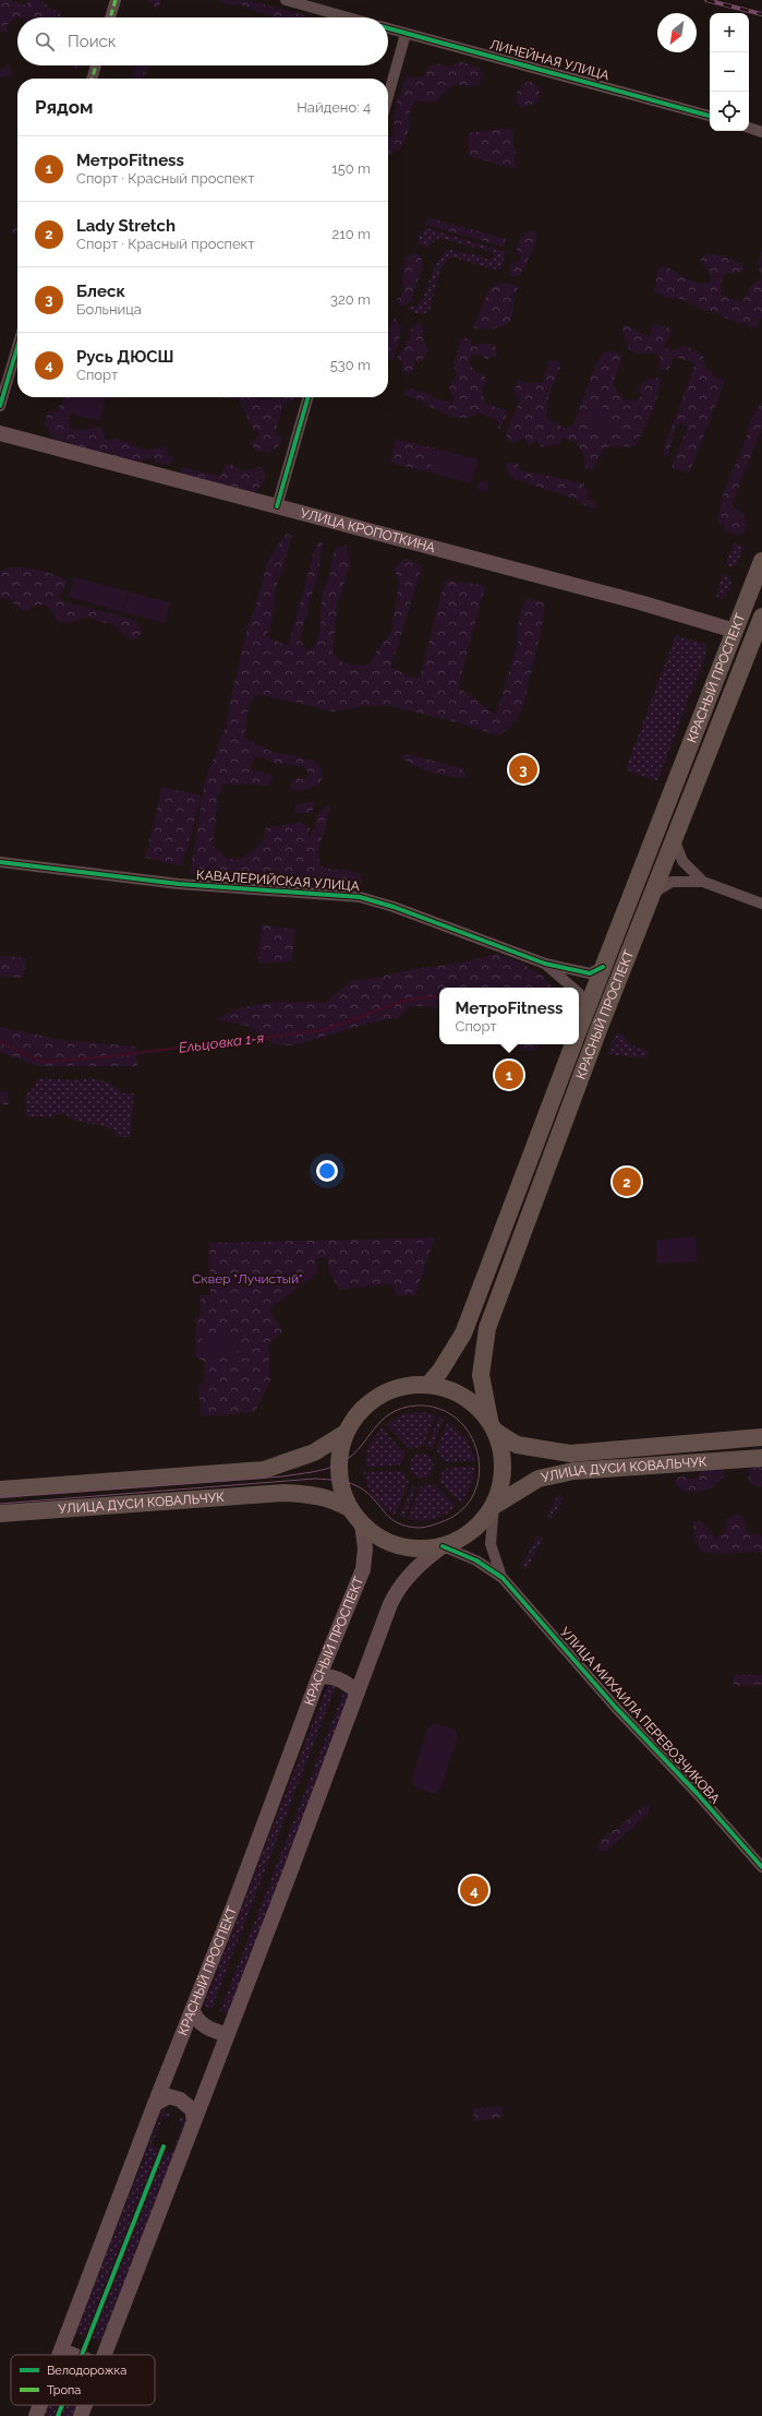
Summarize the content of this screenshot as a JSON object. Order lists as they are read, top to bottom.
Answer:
{
  "streets": {
    "main road": ["УЛИЦА КРОПОТКИНА", "КРАСНЫЙ ПРОСПЕКТ", "УЛИЦА ДУСИ КОВАЛЬЧУК"],
    "street": ["ЛИНЕЙНАЯ УЛИЦА", "КАВАЛЕРИЙСКАЯ УЛИЦА", "УЛИЦА МИХАИЛА ПЕРЕВОЗЧИКОВА"]
  },
  "crossings": [
    ["УЛИЦА КРОПОТКИНА", "КРАСНЫЙ ПРОСПЕКТ"],
    ["КРАСНЫЙ ПРОСПЕКТ", "УЛИЦА ДУСИ КОВАЛЬЧУК"]
  ],
  "water": ["Ельцовка 1-я"],
  "parks": ["Сквер \"Лучистый\""],
  "legend": ["Велодорожка", "Тропа"],
  "north": "bottom left",
  "page": {
    "map_buttons": ["+", "−"],
    "search": "Поиск",
    "heading": ["Рядом", "Найдено: 4"],
    "list": [
      {
        "mark": "1",
        "name": "МетроFitness",
        "note": "Спорт · Красный проспект",
        "value": "150 m"
      },
      {
        "mark": "2",
        "name": "Lady Stretch",
        "note": "Спорт · Красный проспект",
        "value": "210 m"
      },
      {
        "mark": "3",
        "name": "Блеск",
        "note": "Больница",
        "value": "320 m"
      },
      {
        "mark": "4",
        "name": "Русь ДЮСШ",
        "note": "Спорт",
        "value": "530 m"
      }
    ],
    "pins": [
      "3",
      "1",
      "2",
      "4"
    ],
    "popup": ["МетроFitness", "Спорт"]
  }
}
